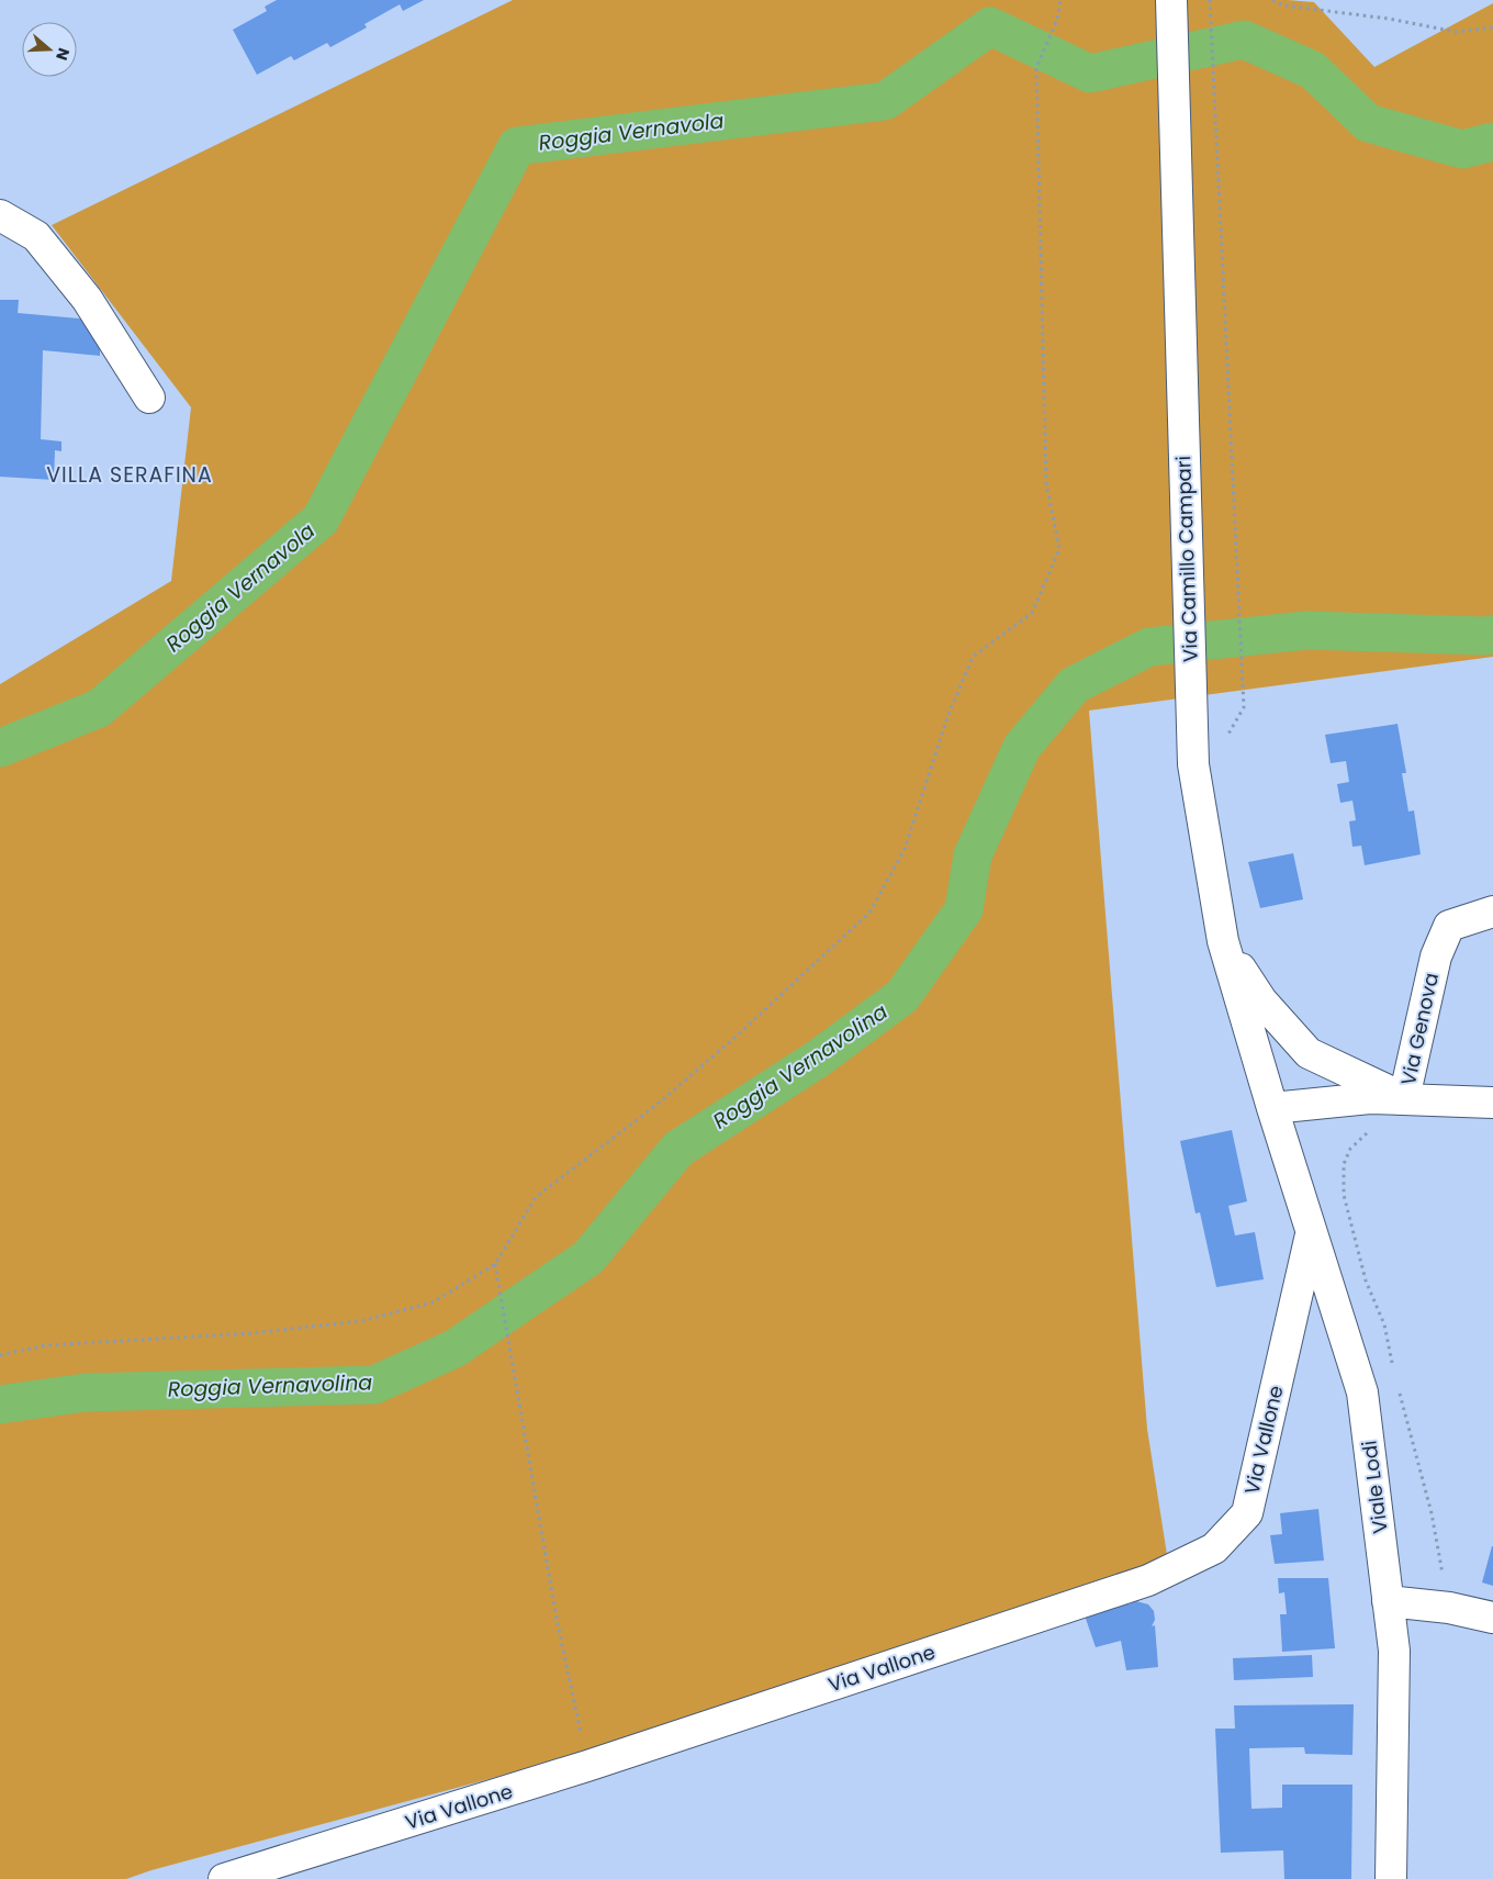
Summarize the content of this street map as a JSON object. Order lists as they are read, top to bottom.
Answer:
{
  "streets": {
    "street": [
      "Via Camillo Campari",
      "Via Genova",
      "Via Vallone",
      "Viale Lodi"
    ]
  },
  "crossings": [
    ["Via Camillo Campari", "Via Genova"],
    ["Via Camillo Campari", "Viale Lodi"],
    ["Via Vallone", "Viale Lodi"]
  ],
  "districts": ["VILLA SERAFINA"],
  "water": ["Roggia Vernavola", "Roggia Vernavolina"],
  "north": "right"
}
